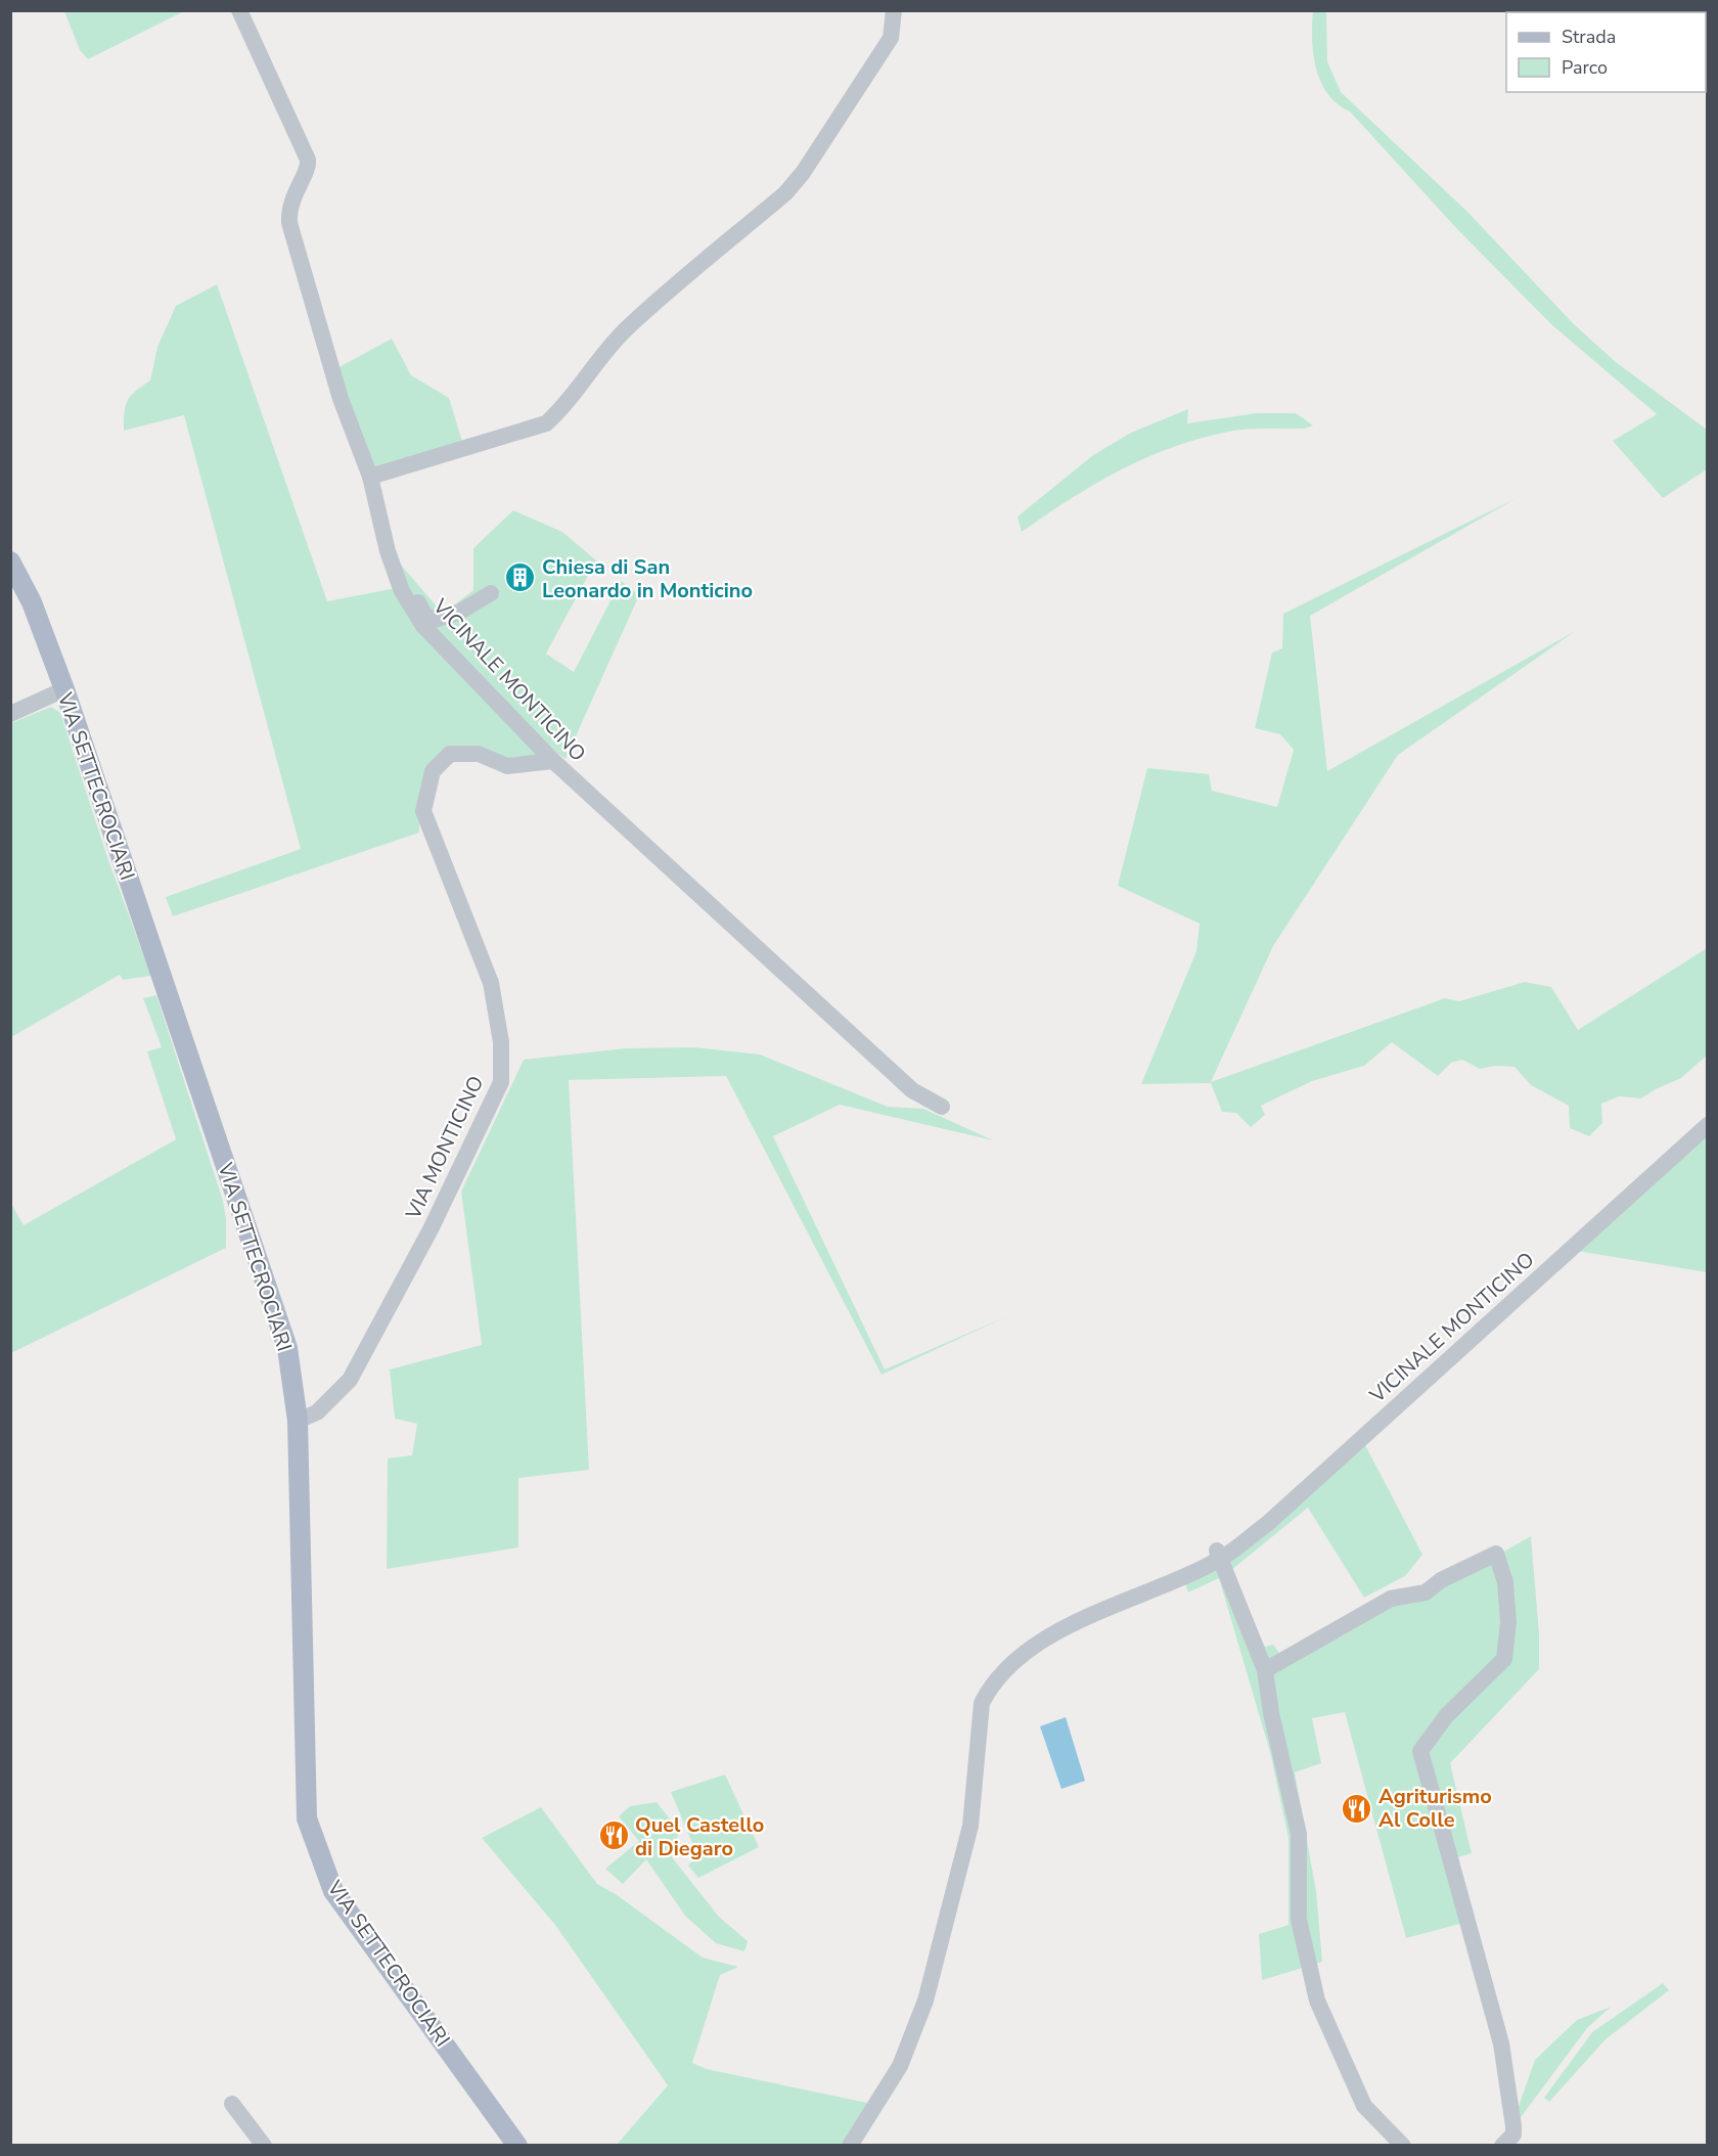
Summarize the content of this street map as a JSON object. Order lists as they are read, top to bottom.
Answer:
{
  "streets": {
    "main road": ["VIA SETTECROCIARI"],
    "street": ["VICINALE MONTICINO", "VIA MONTICINO"]
  },
  "crossings": [
    ["VICINALE MONTICINO", "VIA MONTICINO"],
    ["VIA SETTECROCIARI", "VIA MONTICINO"]
  ],
  "places": {
    "building": ["Chiesa di San Leonardo in Monticino"],
    "restaurant": ["Agriturismo Al Colle", "Quel Castello di Diegaro"]
  },
  "legend": ["Strada", "Parco"]
}
